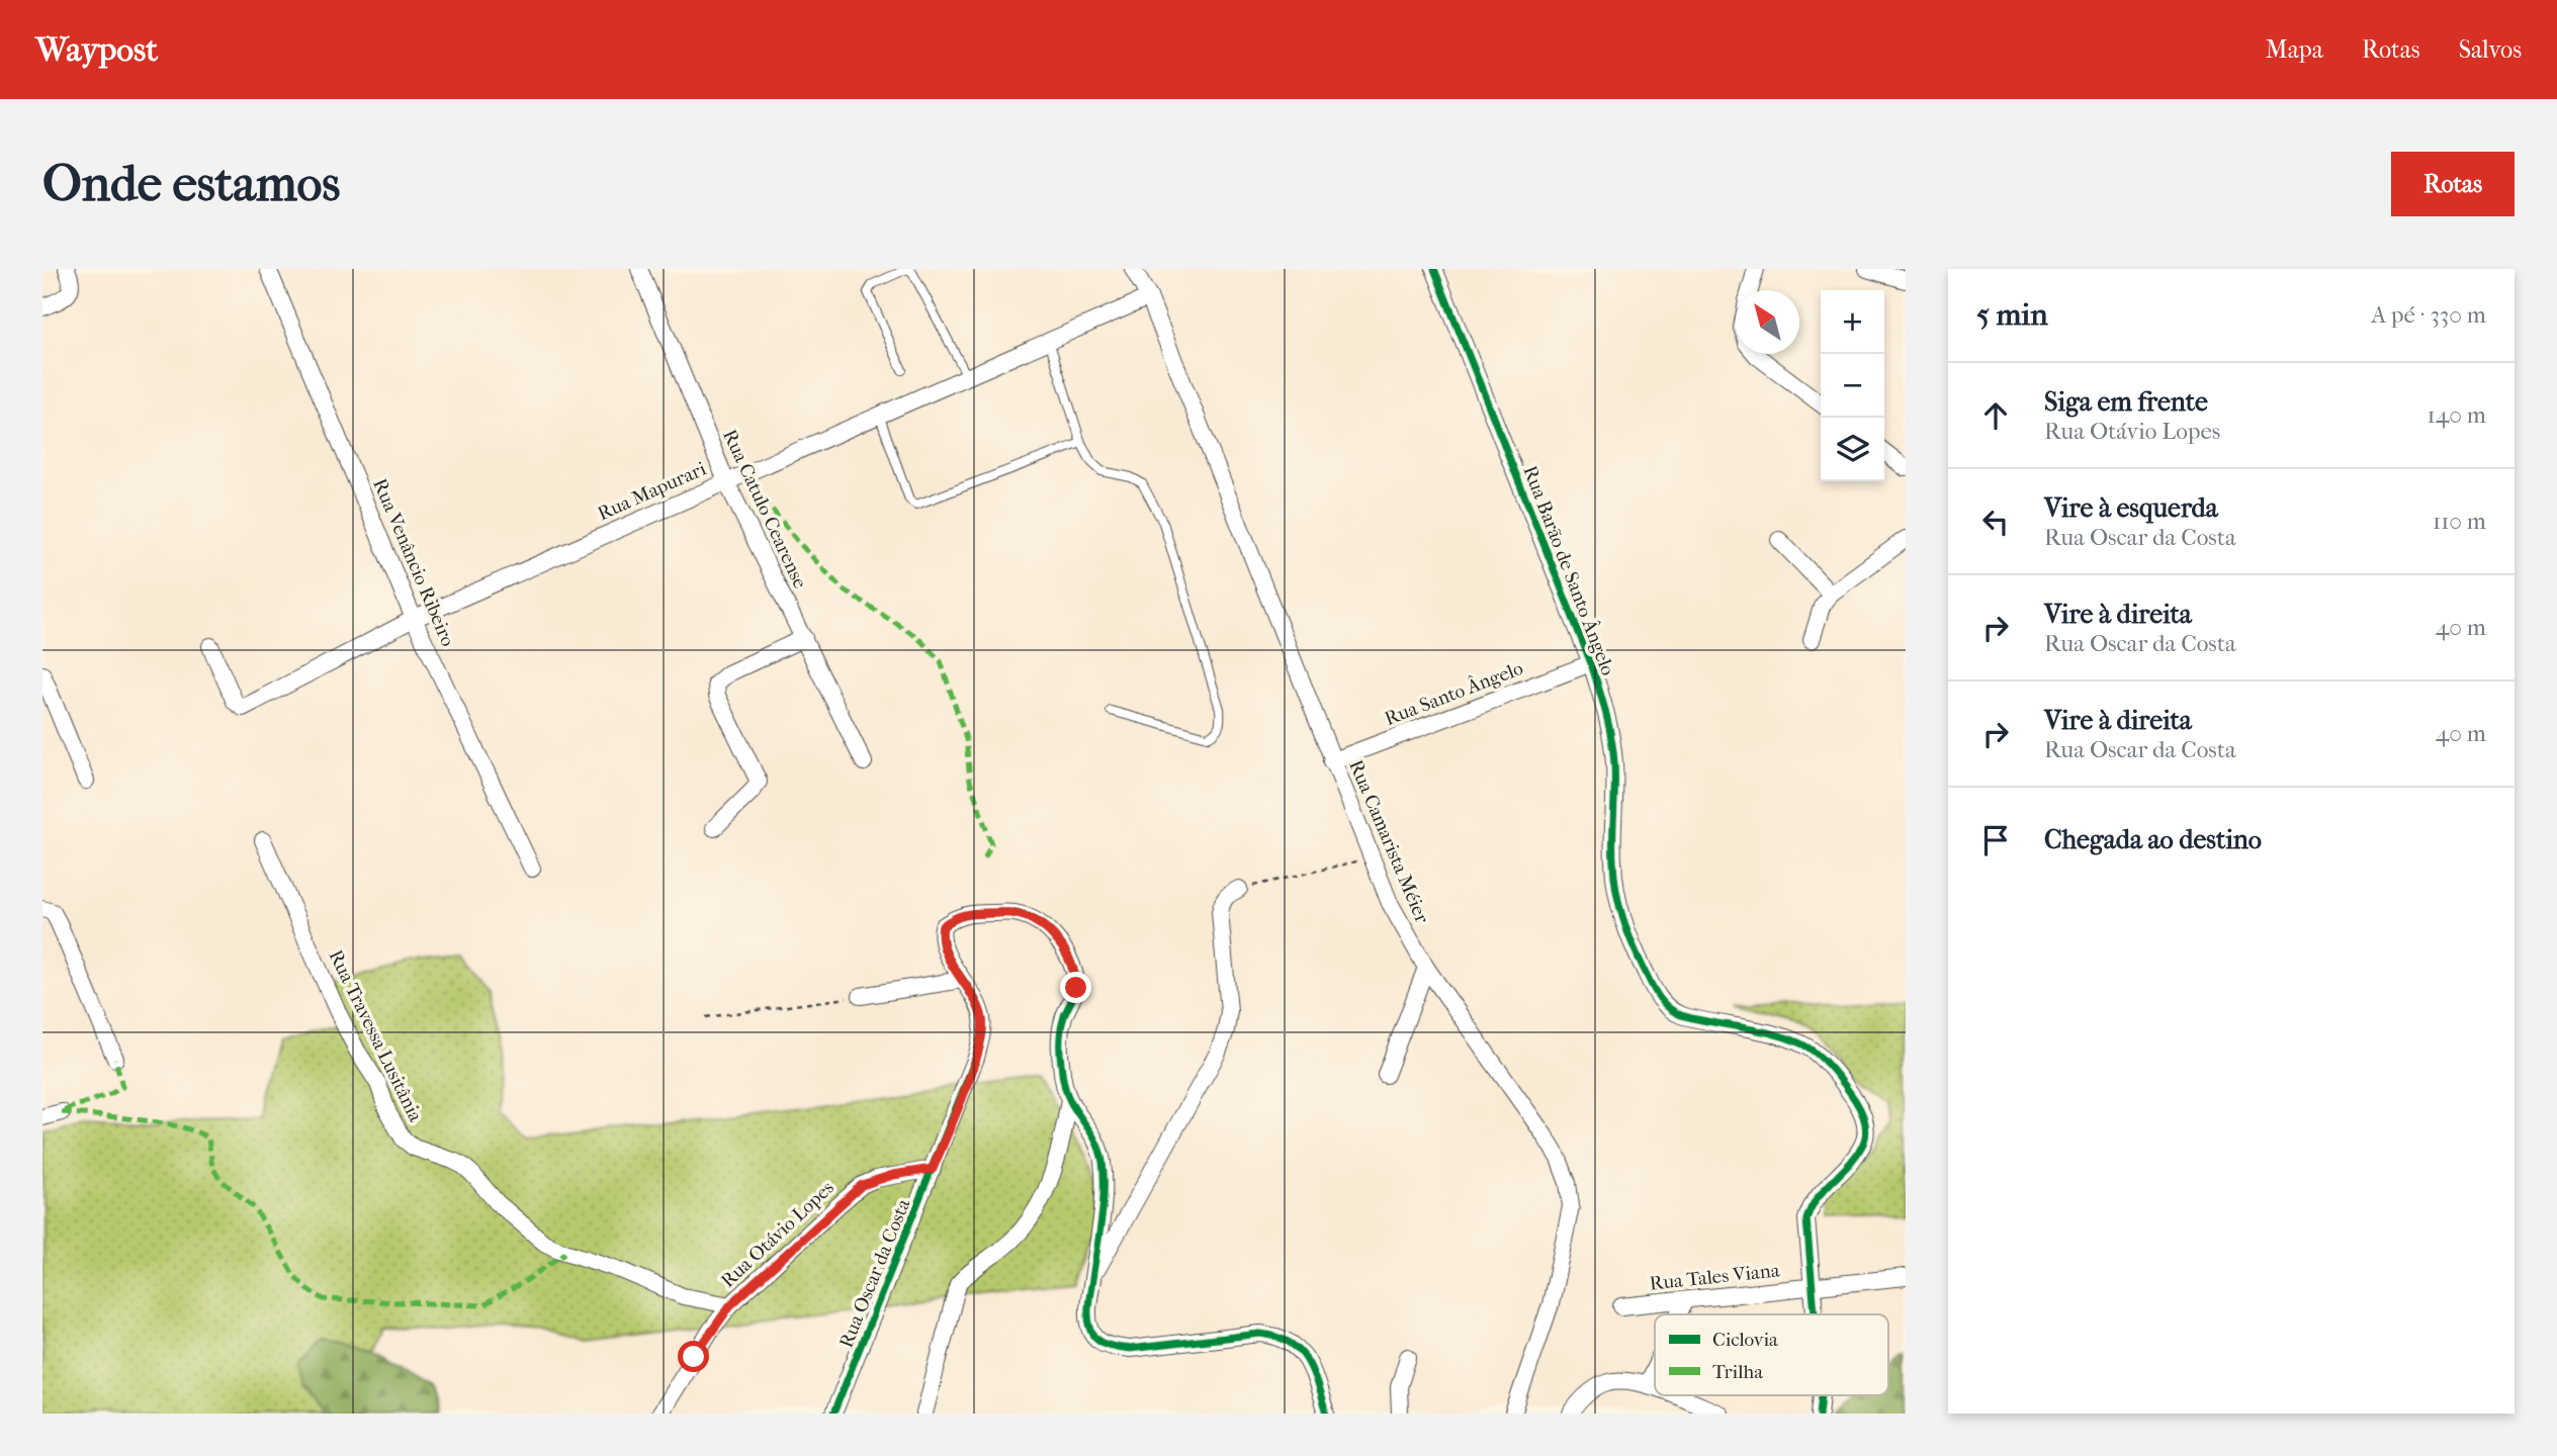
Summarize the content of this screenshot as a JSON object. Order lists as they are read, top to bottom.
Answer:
{
  "streets": {
    "street": [
      "Rua Mapurari",
      "Rua Catulo Cearense",
      "Rua Venâncio Ribeiro",
      "Rua Barão de Santo Ângelo",
      "Rua Santo Ângelo",
      "Rua Camarista Méier",
      "Rua Travessa Lusitânia",
      "Rua Otávio Lopes",
      "Rua Oscar da Costa",
      "Rua Tales Viana"
    ]
  },
  "crossings": [
    ["Rua Mapurari", "Rua Catulo Cearense"],
    ["Rua Mapurari", "Rua Venâncio Ribeiro"],
    ["Rua Mapurari", "Rua Camarista Méier"],
    ["Rua Barão de Santo Ângelo", "Rua Santo Ângelo"],
    ["Rua Barão de Santo Ângelo", "Rua Tales Viana"],
    ["Rua Santo Ângelo", "Rua Camarista Méier"],
    ["Rua Travessa Lusitânia", "Rua Otávio Lopes"],
    ["Rua Otávio Lopes", "Rua Oscar da Costa"]
  ],
  "legend": ["Ciclovia", "Trilha"],
  "north": "top left",
  "page": {
    "header": "Waypost",
    "nav": ["Mapa", "Rotas", "Salvos"],
    "buttons": "Rotas",
    "title": "Onde estamos",
    "heading": ["5 min", "A pé · 330 m"],
    "map_buttons": ["+", "−"],
    "list": [
      ["Siga em frente", "Rua Otávio Lopes", "140 m"],
      ["Vire à esquerda", "Rua Oscar da Costa", "110 m"],
      ["Vire à direita", "Rua Oscar da Costa", "40 m"],
      ["Vire à direita", "Rua Oscar da Costa", "40 m"],
      "Chegada ao destino"
    ]
  }
}
